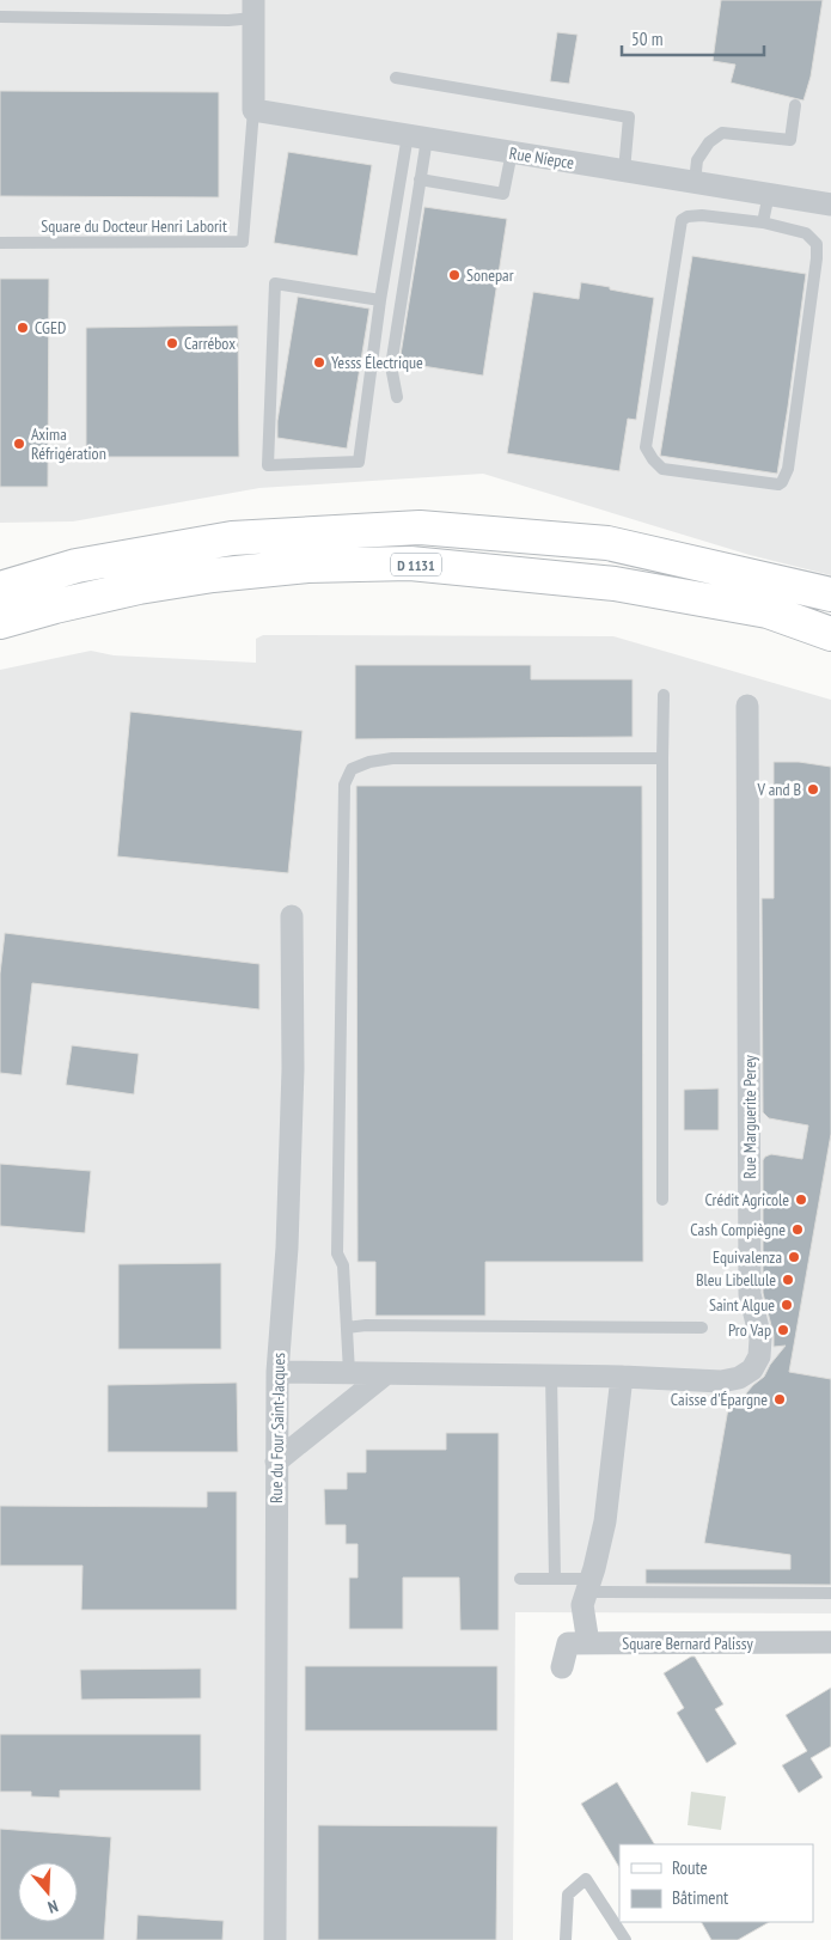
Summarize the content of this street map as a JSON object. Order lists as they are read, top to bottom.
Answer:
{
  "streets": {
    "main road": ["D 1131"],
    "street": [
      "Rue Niepce",
      "Rue Marguerite Perey",
      "Rue du Four Saint-Jacques",
      "Square Bernard Palissy"
    ],
    "lane": ["Square du Docteur Henri Laborit"]
  },
  "crossings": [
    ["Rue Niepce", "Square du Docteur Henri Laborit"],
    ["Rue Marguerite Perey", "Rue du Four Saint-Jacques"]
  ],
  "places": [
    "Sonepar",
    "CGED",
    "Carrébox",
    "Yesss Électrique",
    "Axima Réfrigération",
    "V and B",
    "Crédit Agricole",
    "Cash Compiègne",
    "Equivalenza",
    "Bleu Libellule",
    "Saint Algue",
    "Pro Vap",
    "Caisse d'Épargne"
  ],
  "legend": ["Route", "Bâtiment"],
  "scale_bar": "50 m",
  "north": "bottom"
}
